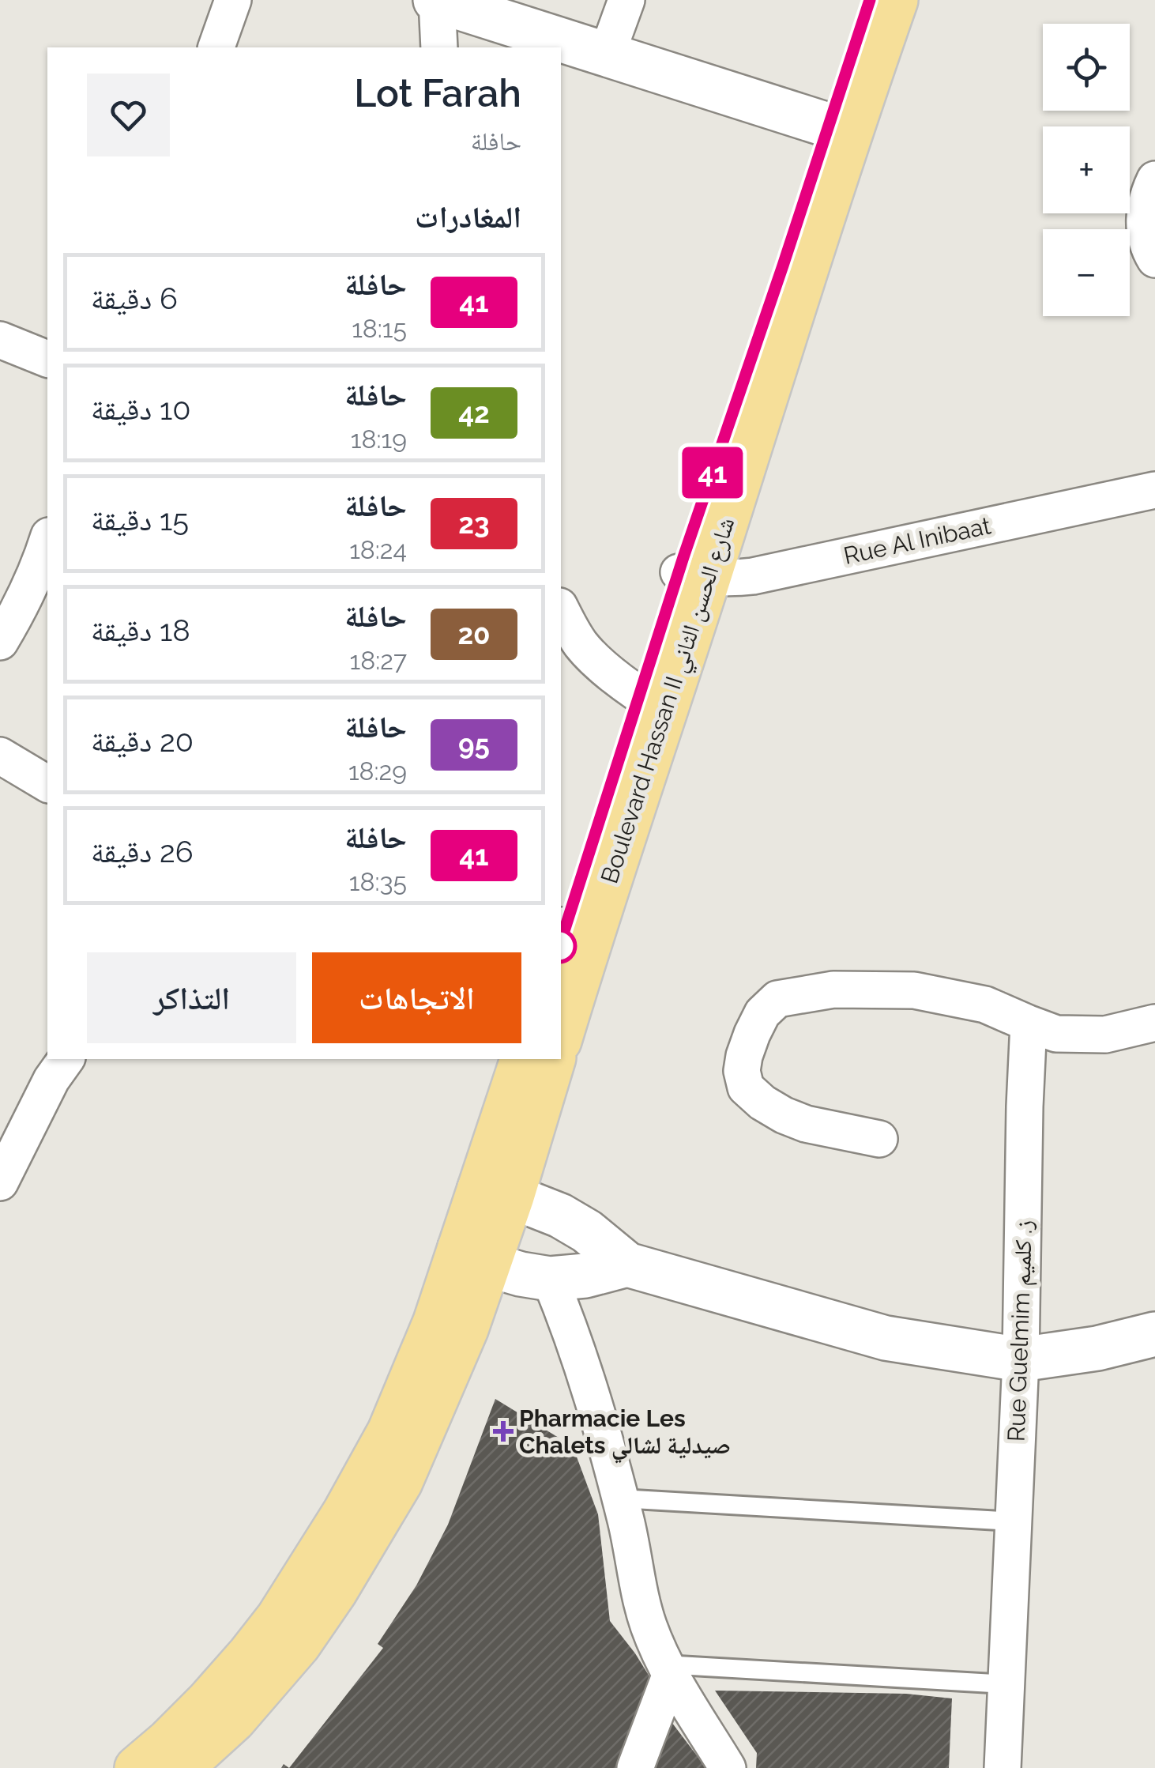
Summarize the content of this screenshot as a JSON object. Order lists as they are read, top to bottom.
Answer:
{
  "streets": {
    "main road": ["Boulevard Hassan II شارع الحسن الثاني"],
    "street": ["Rue Al Inibaat", "Rue Guelmim ز. كلميم"]
  },
  "crossings": [
    ["Rue Al Inibaat", "Boulevard Hassan II شارع الحسن الثاني"]
  ],
  "places": {
    "health": ["Pharmacie Les Chalets صيدلية لشالي"]
  },
  "lines": ["bus line 41"],
  "page": {
    "on_map": "41",
    "map_buttons": ["+", "−"],
    "heading": [
      ["Lot Farah", "حافلة"],
      "المغادرات"
    ],
    "list": [
      {
        "mark": "41",
        "name": "حافلة",
        "note": "18:15",
        "value": "6 دقيقة"
      },
      {
        "mark": "42",
        "name": "حافلة",
        "note": "18:19",
        "value": "10 دقيقة"
      },
      {
        "mark": "23",
        "name": "حافلة",
        "note": "18:24",
        "value": "15 دقيقة"
      },
      {
        "mark": "20",
        "name": "حافلة",
        "note": "18:27",
        "value": "18 دقيقة"
      },
      {
        "mark": "95",
        "name": "حافلة",
        "note": "18:29",
        "value": "20 دقيقة"
      },
      {
        "mark": "41",
        "name": "حافلة",
        "note": "18:35",
        "value": "26 دقيقة"
      }
    ],
    "buttons": ["الاتجاهات", "التذاكر"]
  }
}
